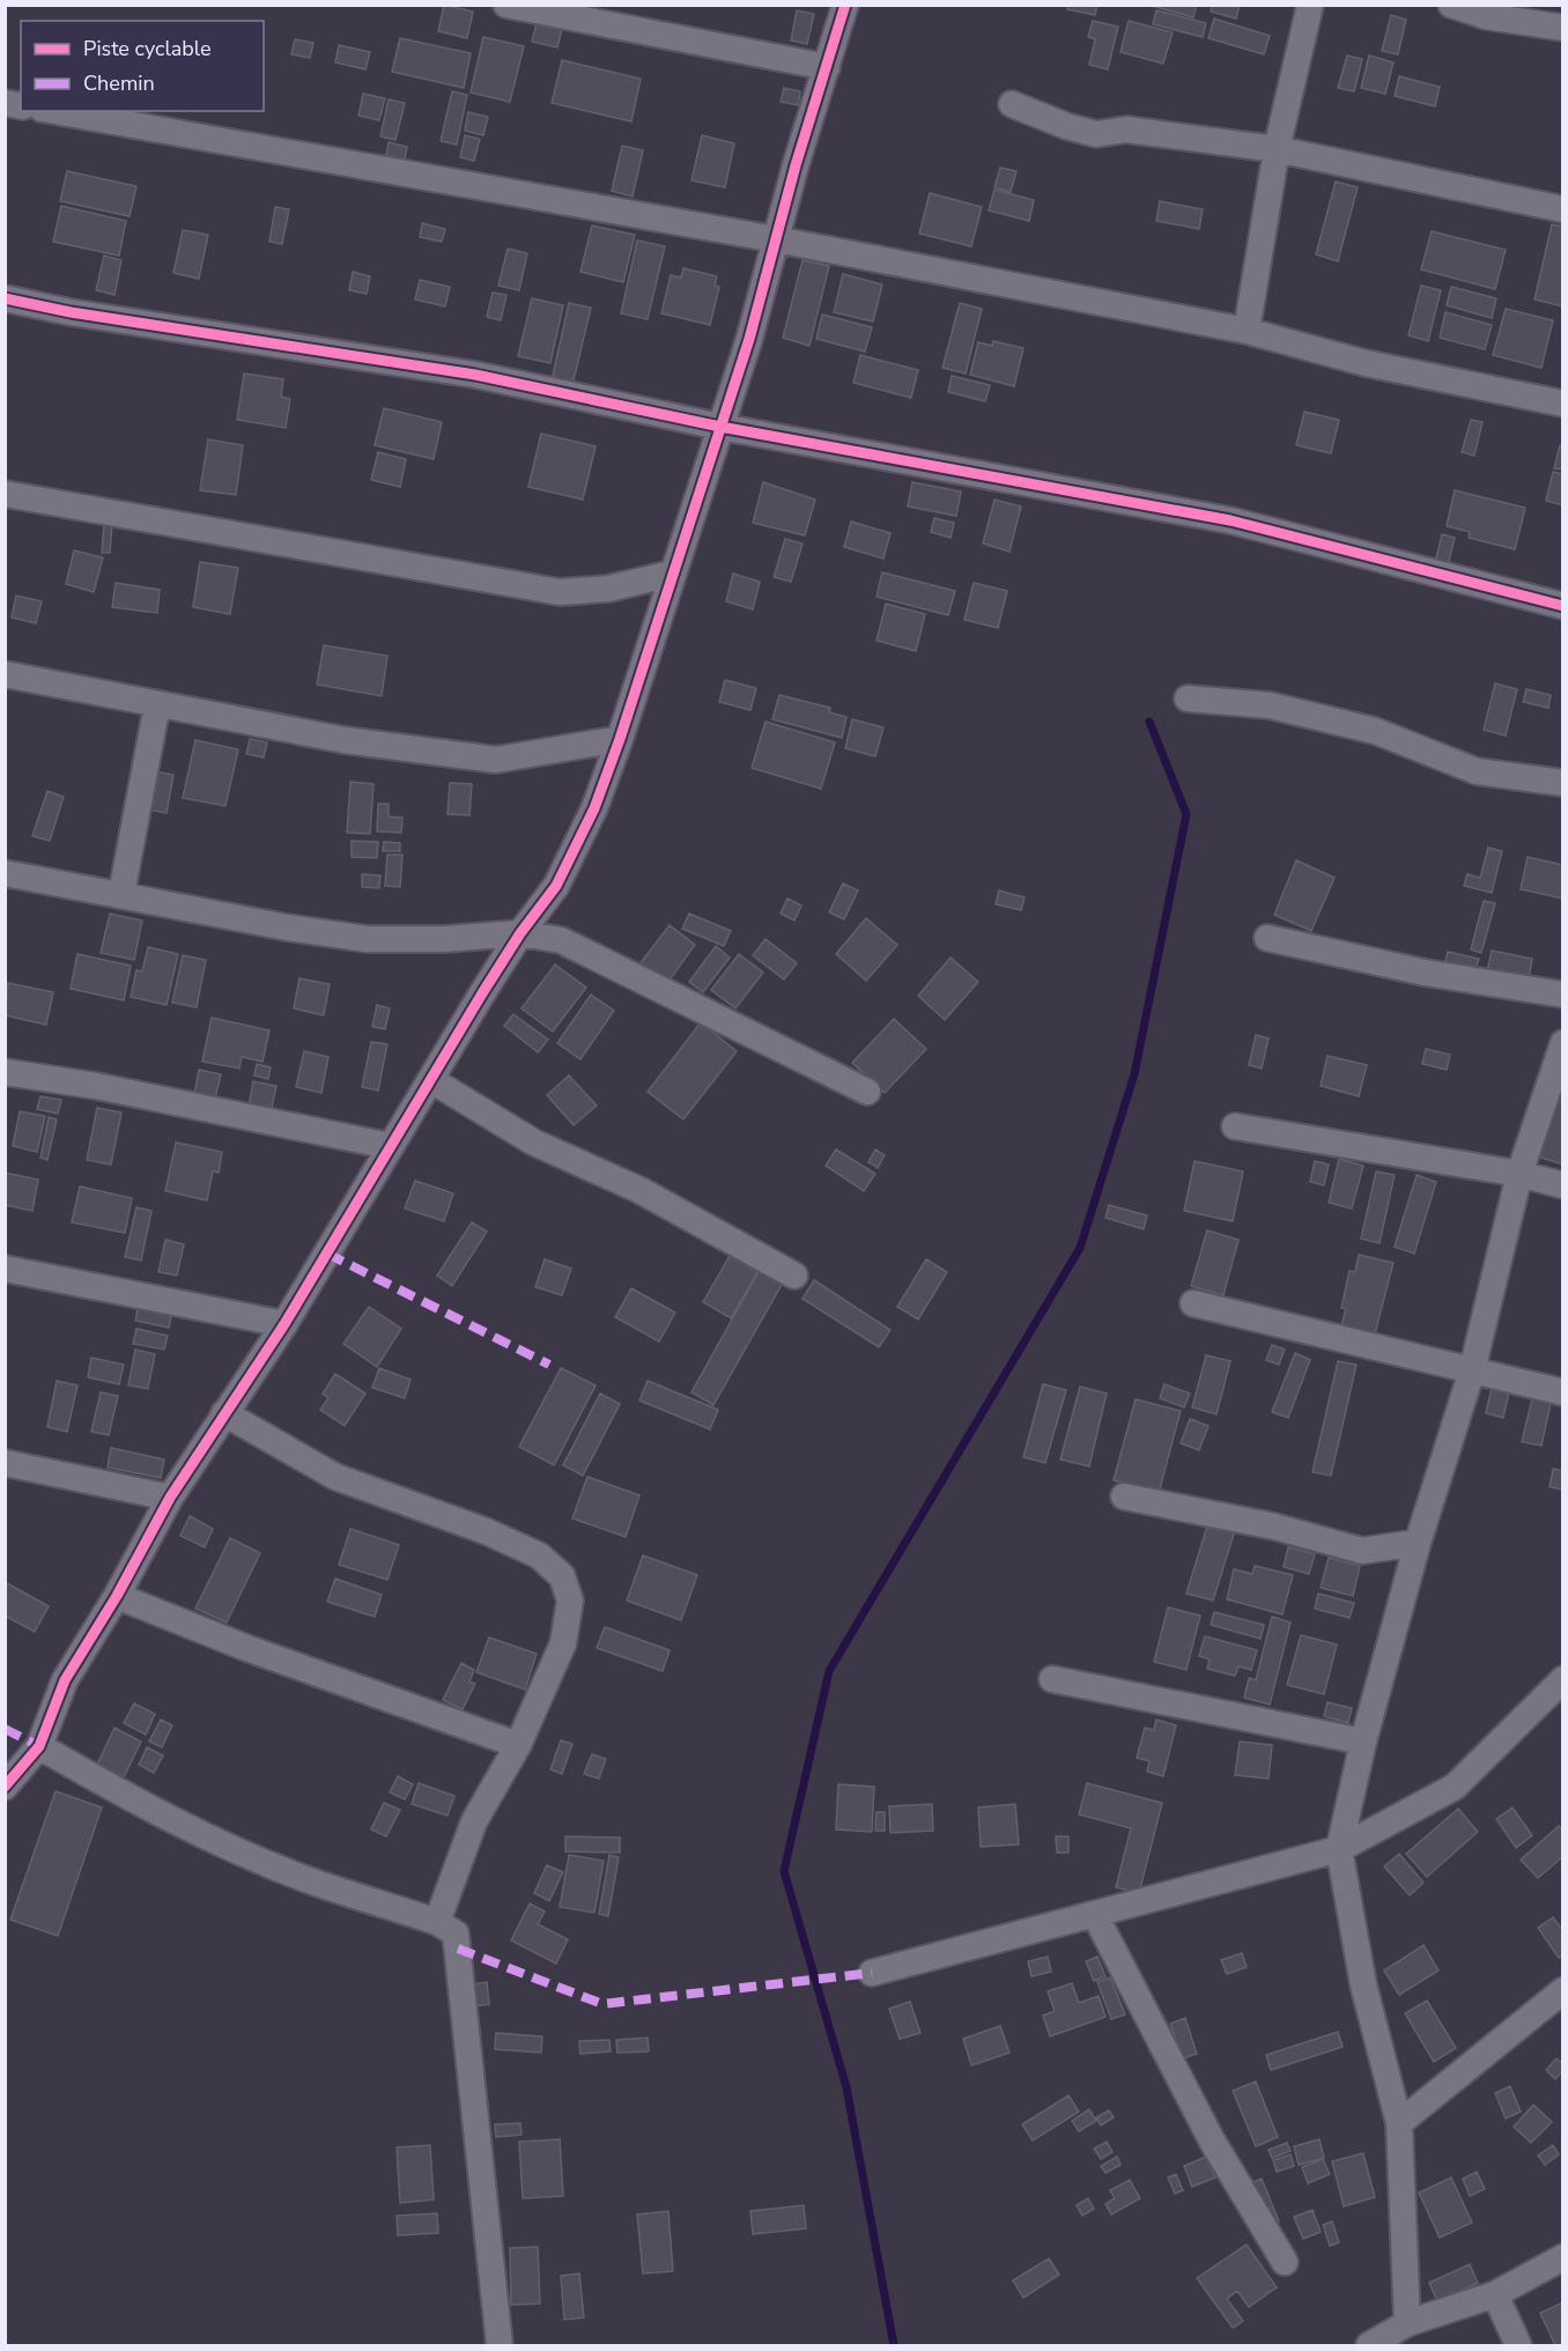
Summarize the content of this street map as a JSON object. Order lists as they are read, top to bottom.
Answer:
{
  "legend": ["Piste cyclable", "Chemin"]
}
